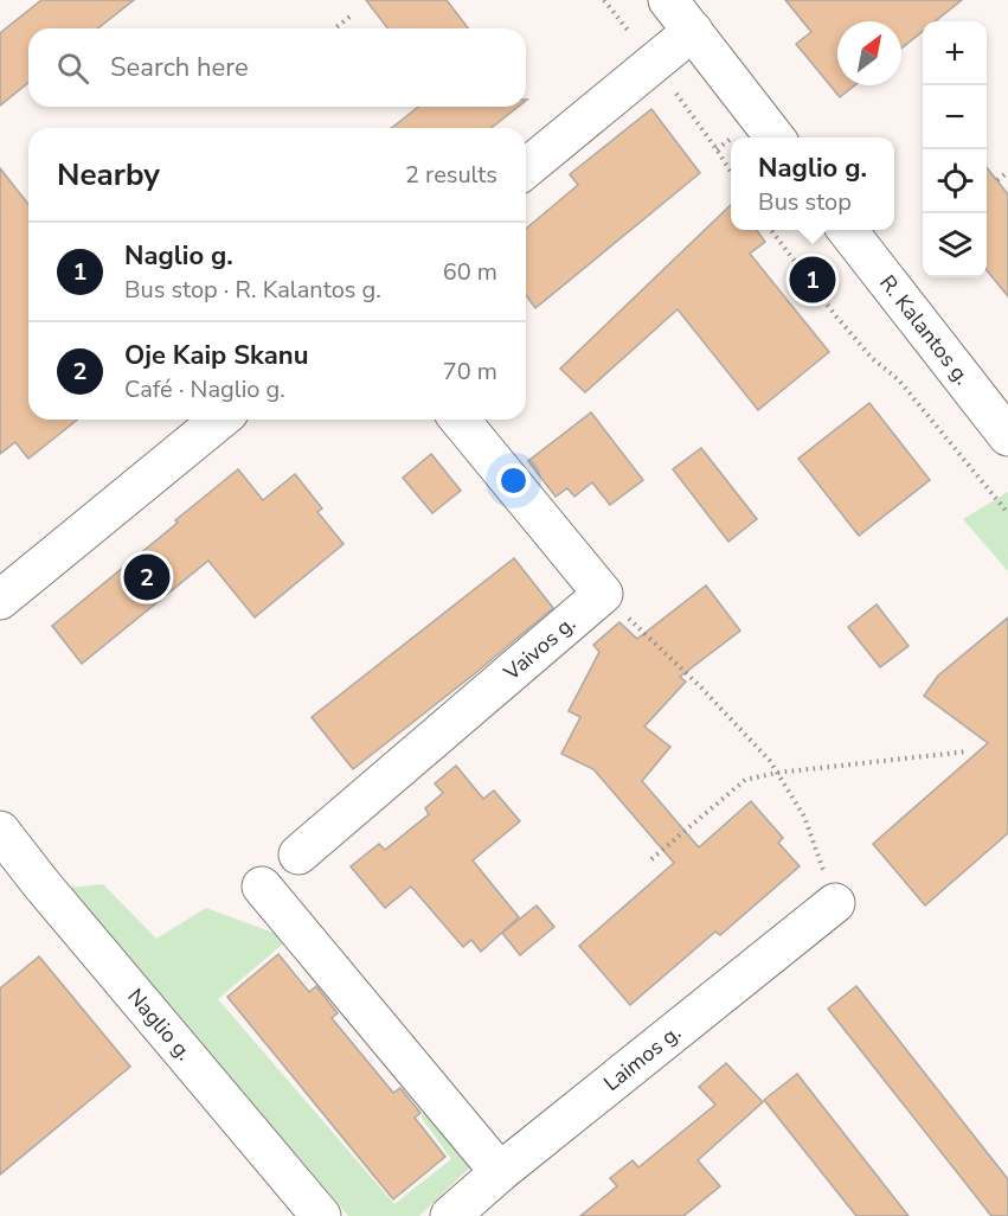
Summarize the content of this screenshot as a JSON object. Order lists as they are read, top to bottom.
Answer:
{
  "streets": {
    "street": [
      "R. Kalantos g.",
      "Vaivos g.",
      "Naglio g.",
      "Laimos g."
    ]
  },
  "north": "top right",
  "page": {
    "map_buttons": ["+", "−"],
    "search": "Search here",
    "heading": ["Nearby", "2 results"],
    "popup": ["Naglio g.", "Bus stop"],
    "list": [
      {
        "mark": "1",
        "name": "Naglio g.",
        "note": "Bus stop · R. Kalantos g.",
        "value": "60 m"
      },
      {
        "mark": "2",
        "name": "Oje Kaip Skanu",
        "note": "Café · Naglio g.",
        "value": "70 m"
      }
    ],
    "pins": ["1", "2"]
  }
}
